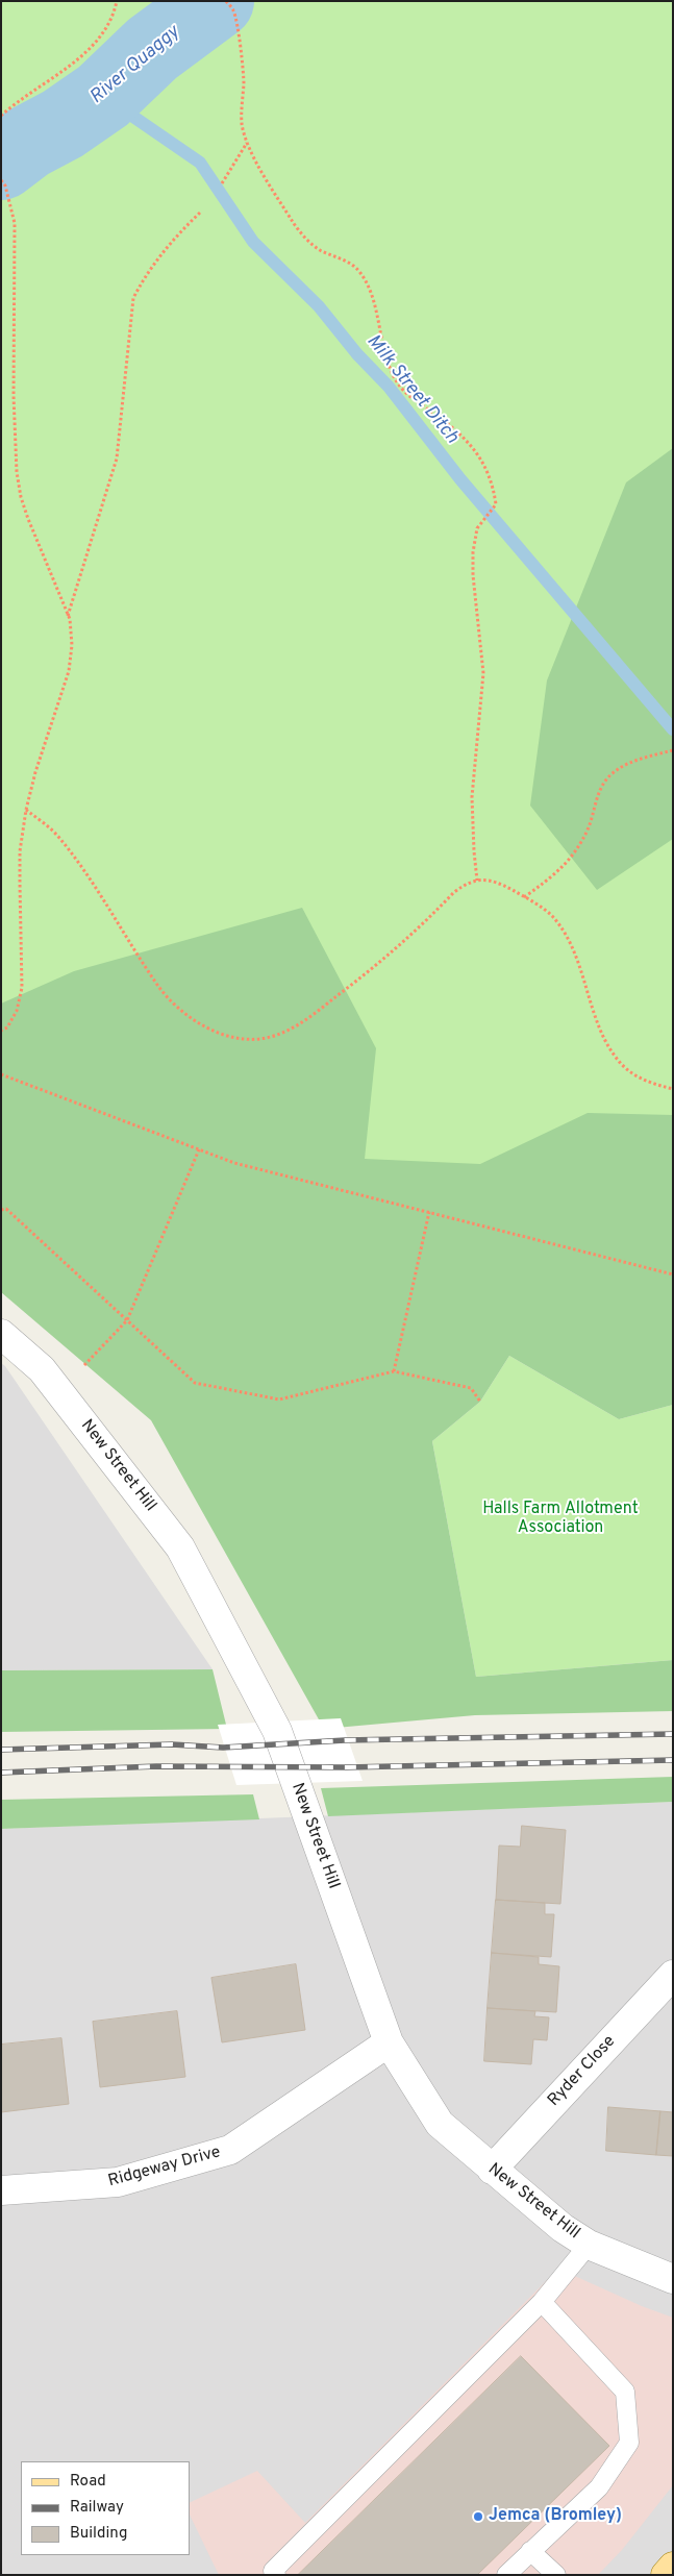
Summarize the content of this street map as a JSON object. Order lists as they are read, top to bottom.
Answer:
{
  "streets": {
    "street": ["New Street Hill", "Ryder Close", "Ridgeway Drive"]
  },
  "crossings": [
    ["New Street Hill", "Ryder Close"],
    ["New Street Hill", "Ridgeway Drive"]
  ],
  "water": ["River Quaggy", "Milk Street Ditch"],
  "parks": ["Halls Farm Allotment Association"],
  "places": ["Jemca (Bromley)"],
  "legend": ["Road", "Railway", "Building"]
}
